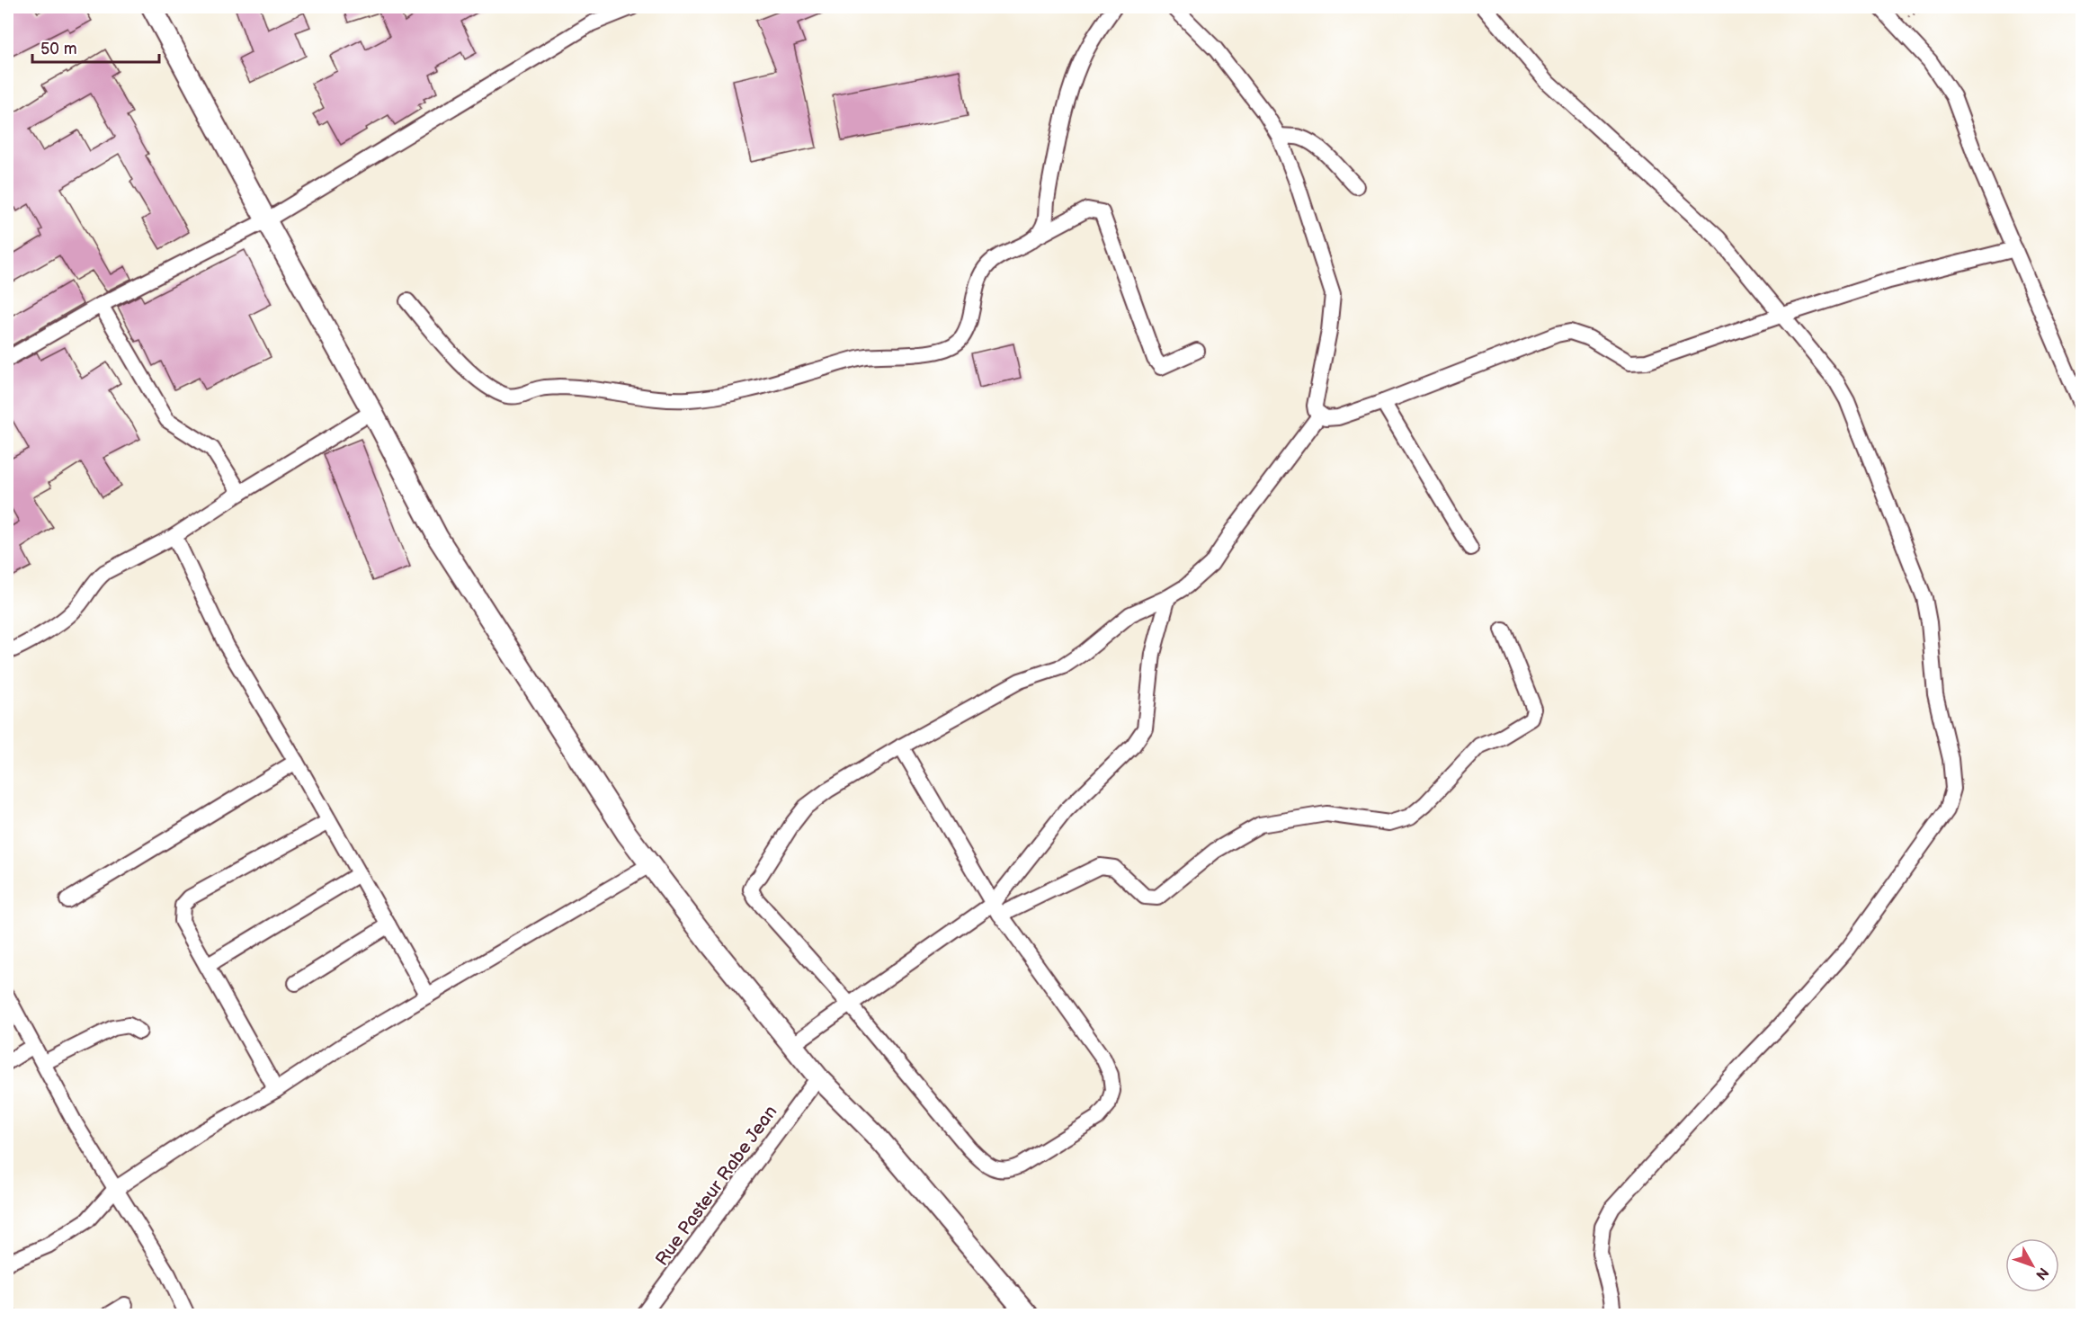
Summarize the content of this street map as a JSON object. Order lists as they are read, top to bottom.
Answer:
{
  "streets": {
    "street": ["Rue Pasteur Rabe Jean"]
  },
  "scale_bar": "50 m",
  "north": "bottom right"
}
